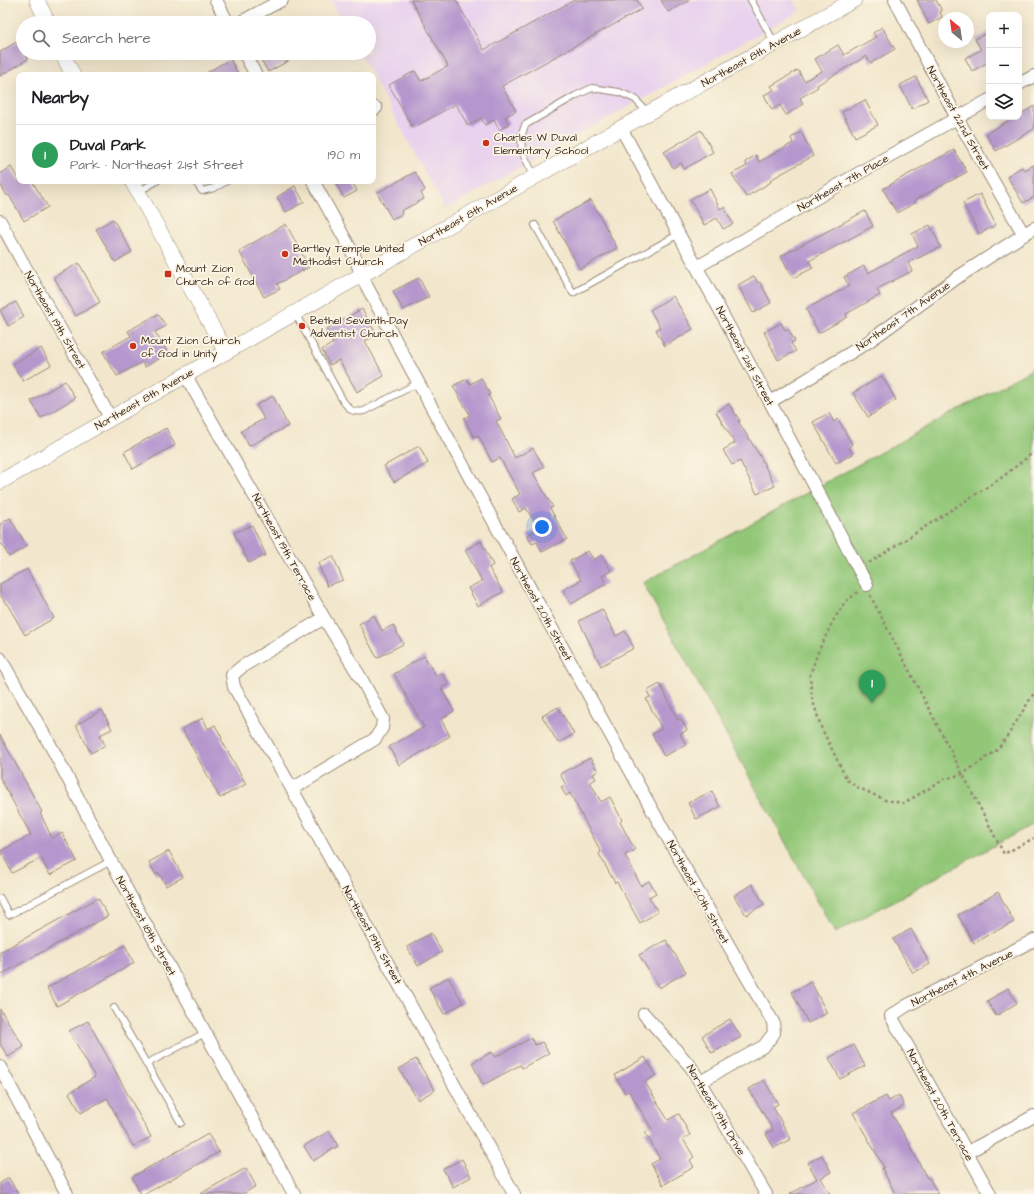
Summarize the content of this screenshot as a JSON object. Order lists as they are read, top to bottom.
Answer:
{
  "streets": {
    "street": [
      "Northeast 8th Avenue",
      "Northeast 22nd Street",
      "Northeast 7th Place",
      "Northeast 7th Avenue",
      "Northeast 19th Street",
      "Northeast 21st Street",
      "Northeast 19th Terrace",
      "Northeast 20th Street",
      "Northeast 18th Street",
      "Northeast 4th Avenue",
      "Northeast 20th Terrace",
      "Northeast 19th Drive"
    ]
  },
  "crossings": [
    ["Northeast 8th Avenue", "Northeast 19th Street"],
    ["Northeast 8th Avenue", "Northeast 21st Street"],
    ["Northeast 8th Avenue", "Northeast 19th Terrace"],
    ["Northeast 8th Avenue", "Northeast 20th Street"],
    ["Northeast 22nd Street", "Northeast 7th Place"],
    ["Northeast 22nd Street", "Northeast 7th Avenue"],
    ["Northeast 7th Place", "Northeast 21st Street"],
    ["Northeast 7th Avenue", "Northeast 21st Street"],
    ["Northeast 19th Street", "Northeast 19th Terrace"],
    ["Northeast 20th Street", "Northeast 19th Drive"],
    ["Northeast 4th Avenue", "Northeast 20th Terrace"]
  ],
  "places": {
    "other": [
      "Charles W Duval Elementary School",
      "Bartley Temple United Methodist Church",
      "Bethel Seventh-Day Adventist Church",
      "Mount Zion Church of God in Unity"
    ],
    "transit": ["Mount Zion Church of God"]
  },
  "north": "top left",
  "page": {
    "map_buttons": ["+", "−"],
    "search": "Search here",
    "heading": "Nearby",
    "list": [
      {
        "mark": "1",
        "name": "Duval Park",
        "note": "Park · Northeast 21st Street",
        "value": "190 m"
      }
    ],
    "pins": "1"
  }
}
